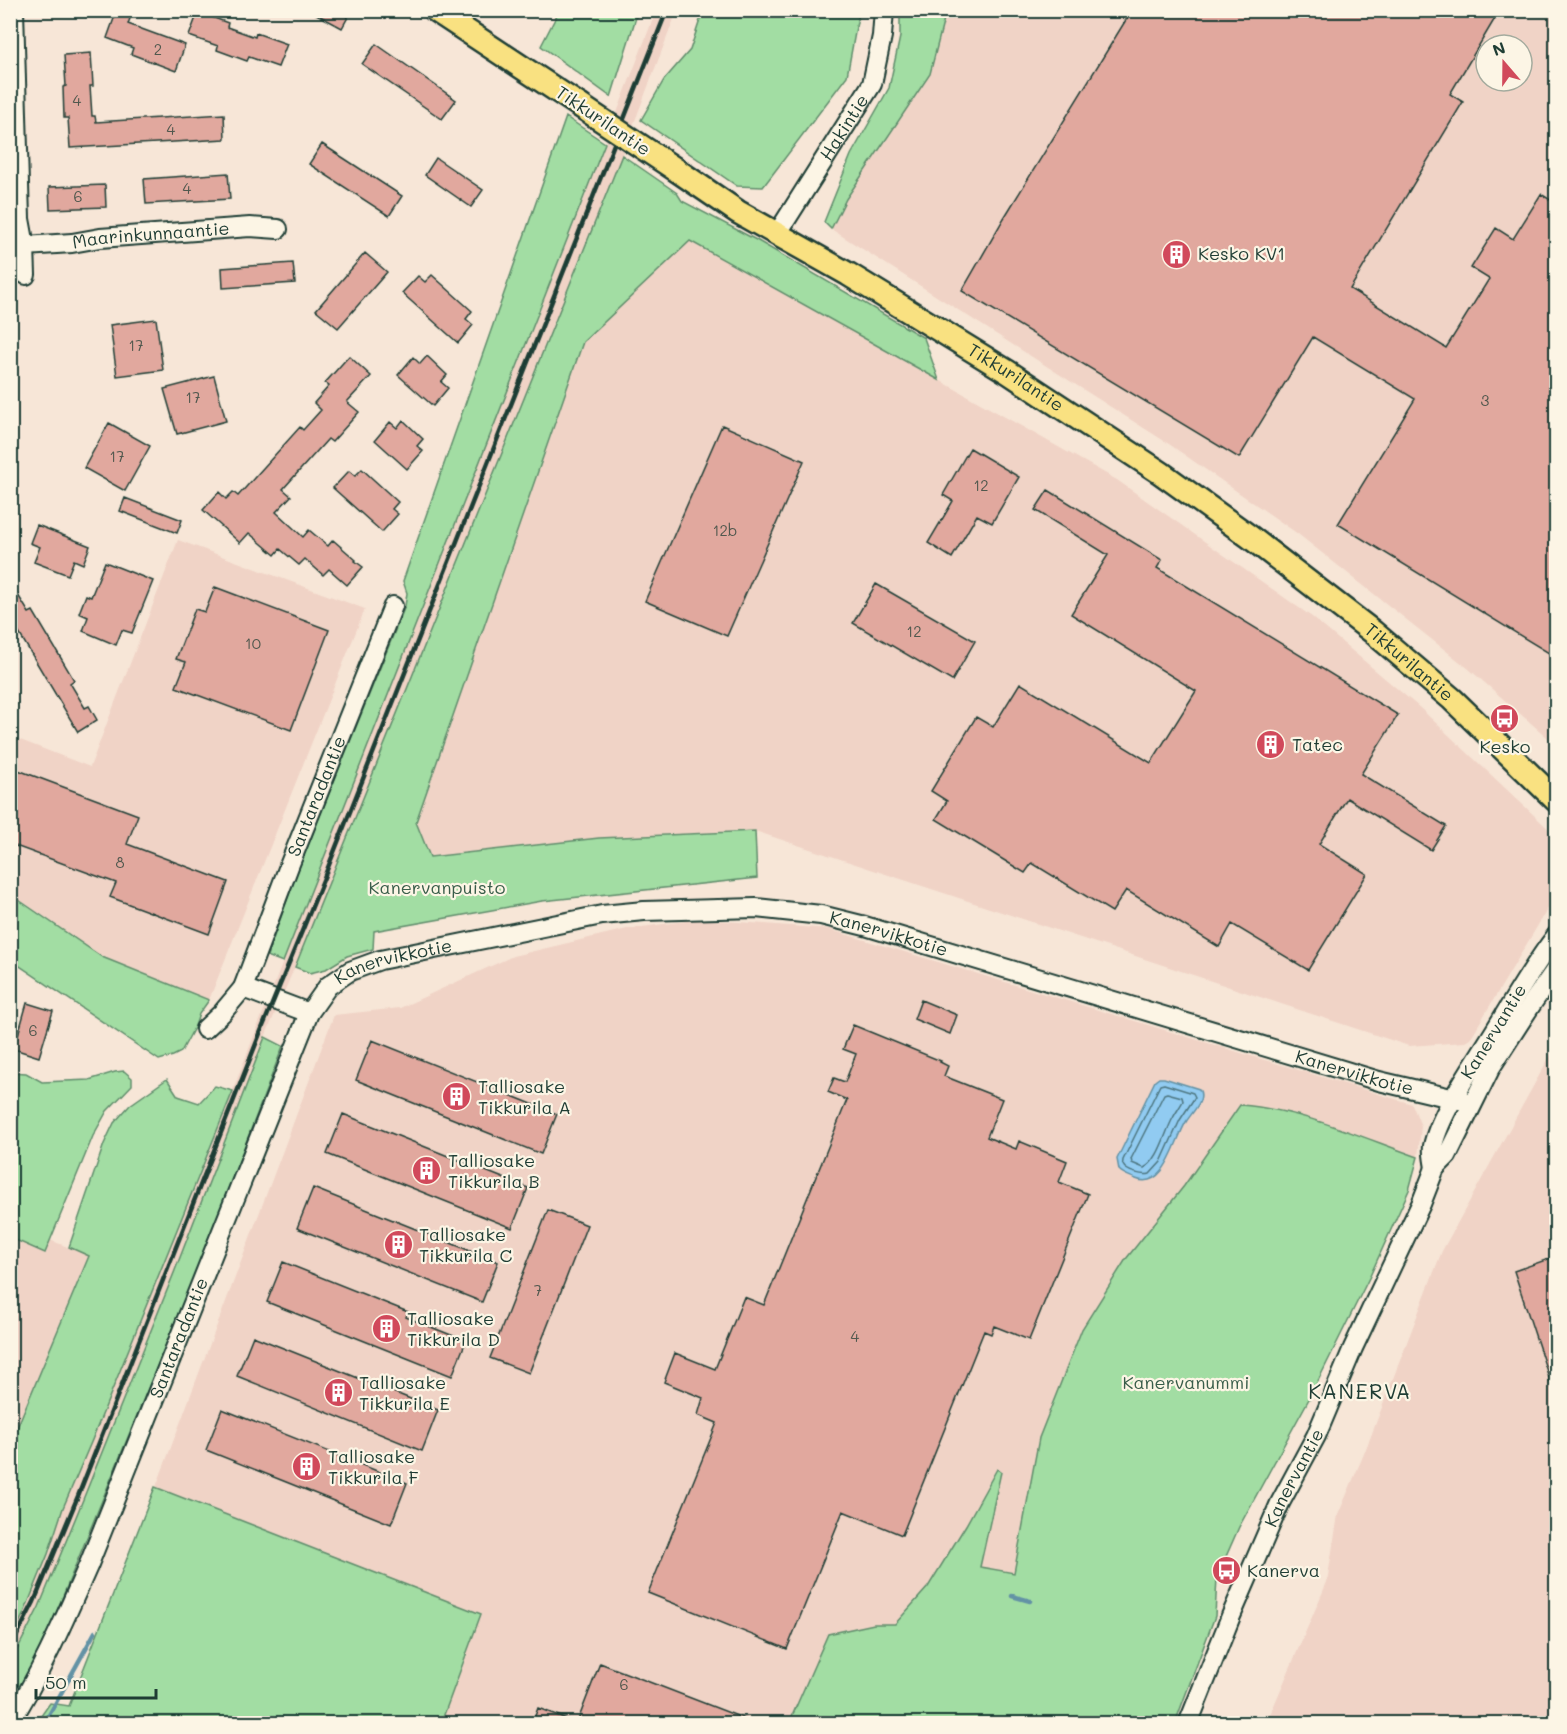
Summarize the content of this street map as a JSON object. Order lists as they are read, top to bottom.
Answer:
{
  "streets": {
    "main road": ["Tikkurilantie"],
    "street": [
      "Hakintie",
      "Maarinkunnaantie",
      "Santaradantie",
      "Kanervikkotie",
      "Kanervantie"
    ]
  },
  "crossings": [
    ["Tikkurilantie", "Hakintie"],
    ["Santaradantie", "Kanervikkotie"],
    ["Kanervikkotie", "Kanervantie"]
  ],
  "districts": ["KANERVA"],
  "parks": ["Kanervanpuisto", "Kanervanummi"],
  "places": {
    "building": [
      "Kesko KV1",
      "Tatec",
      "Talliosake Tikkurila A",
      "Talliosake Tikkurila B",
      "Talliosake Tikkurila C",
      "Talliosake Tikkurila D",
      "Talliosake Tikkurila E",
      "Talliosake Tikkurila F"
    ],
    "bus stop": ["Kesko", "Kanerva"]
  },
  "house_numbers": [
    "2",
    "4",
    "4",
    "4",
    "6",
    "17",
    "17",
    "3",
    "17",
    "12",
    "12b",
    "12",
    "10",
    "8",
    "6",
    "7",
    "4",
    "6"
  ],
  "scale_bar": "50 m",
  "north": "top"
}
